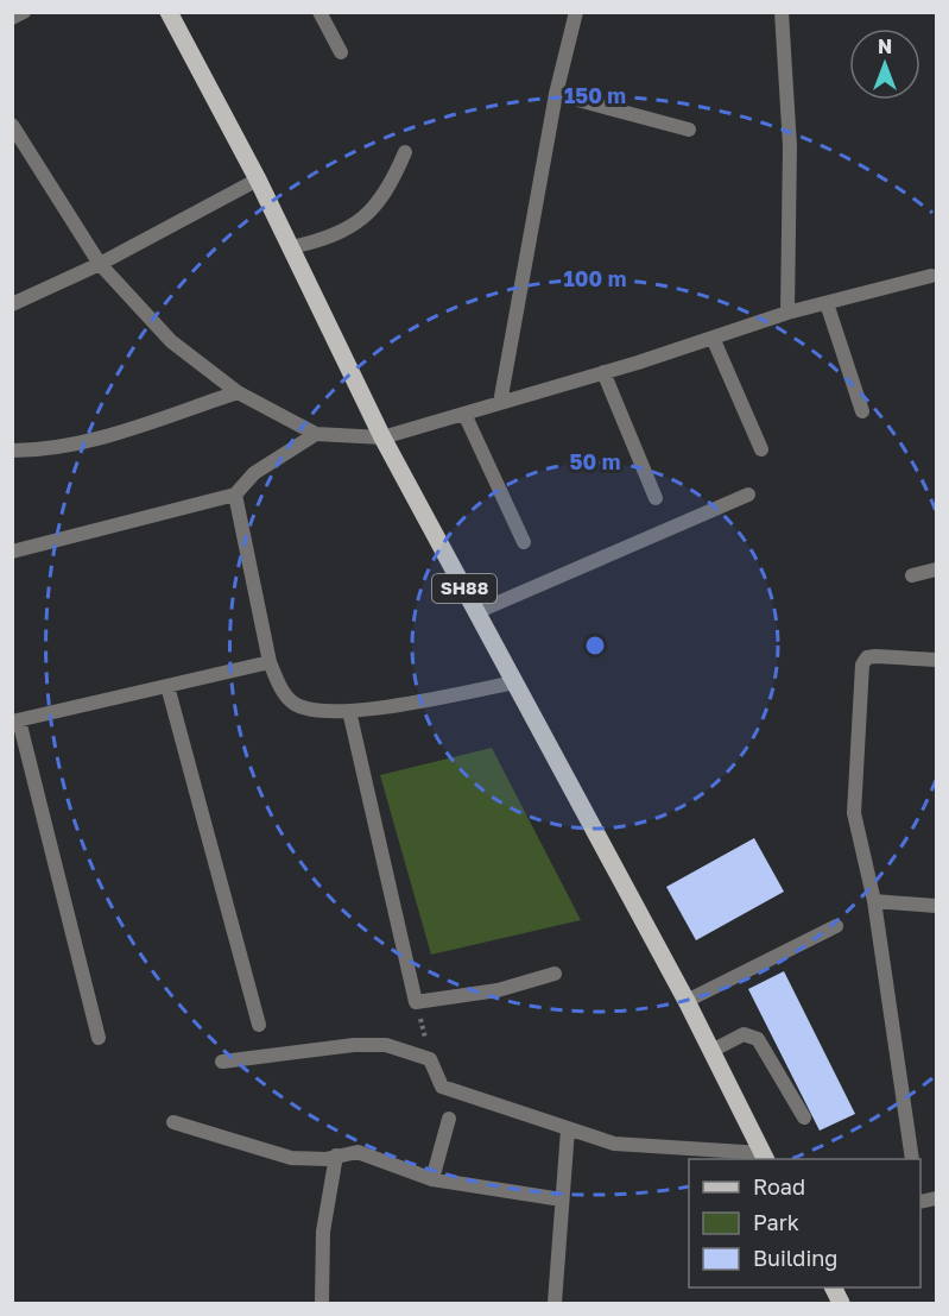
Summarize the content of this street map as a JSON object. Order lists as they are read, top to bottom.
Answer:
{
  "streets": {
    "main road": ["SH88"]
  },
  "legend": ["Road", "Park", "Building"],
  "north": "top",
  "rings": ["150 m", "100 m", "50 m"]
}
